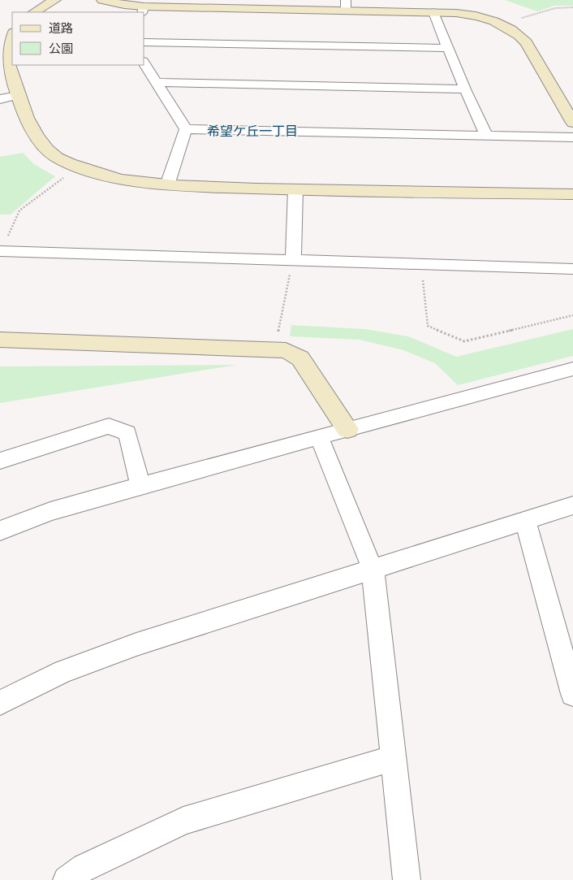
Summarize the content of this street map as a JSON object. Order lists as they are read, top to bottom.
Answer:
{
  "districts": ["希望ケ丘一丁目"],
  "legend": ["道路", "公園"]
}
